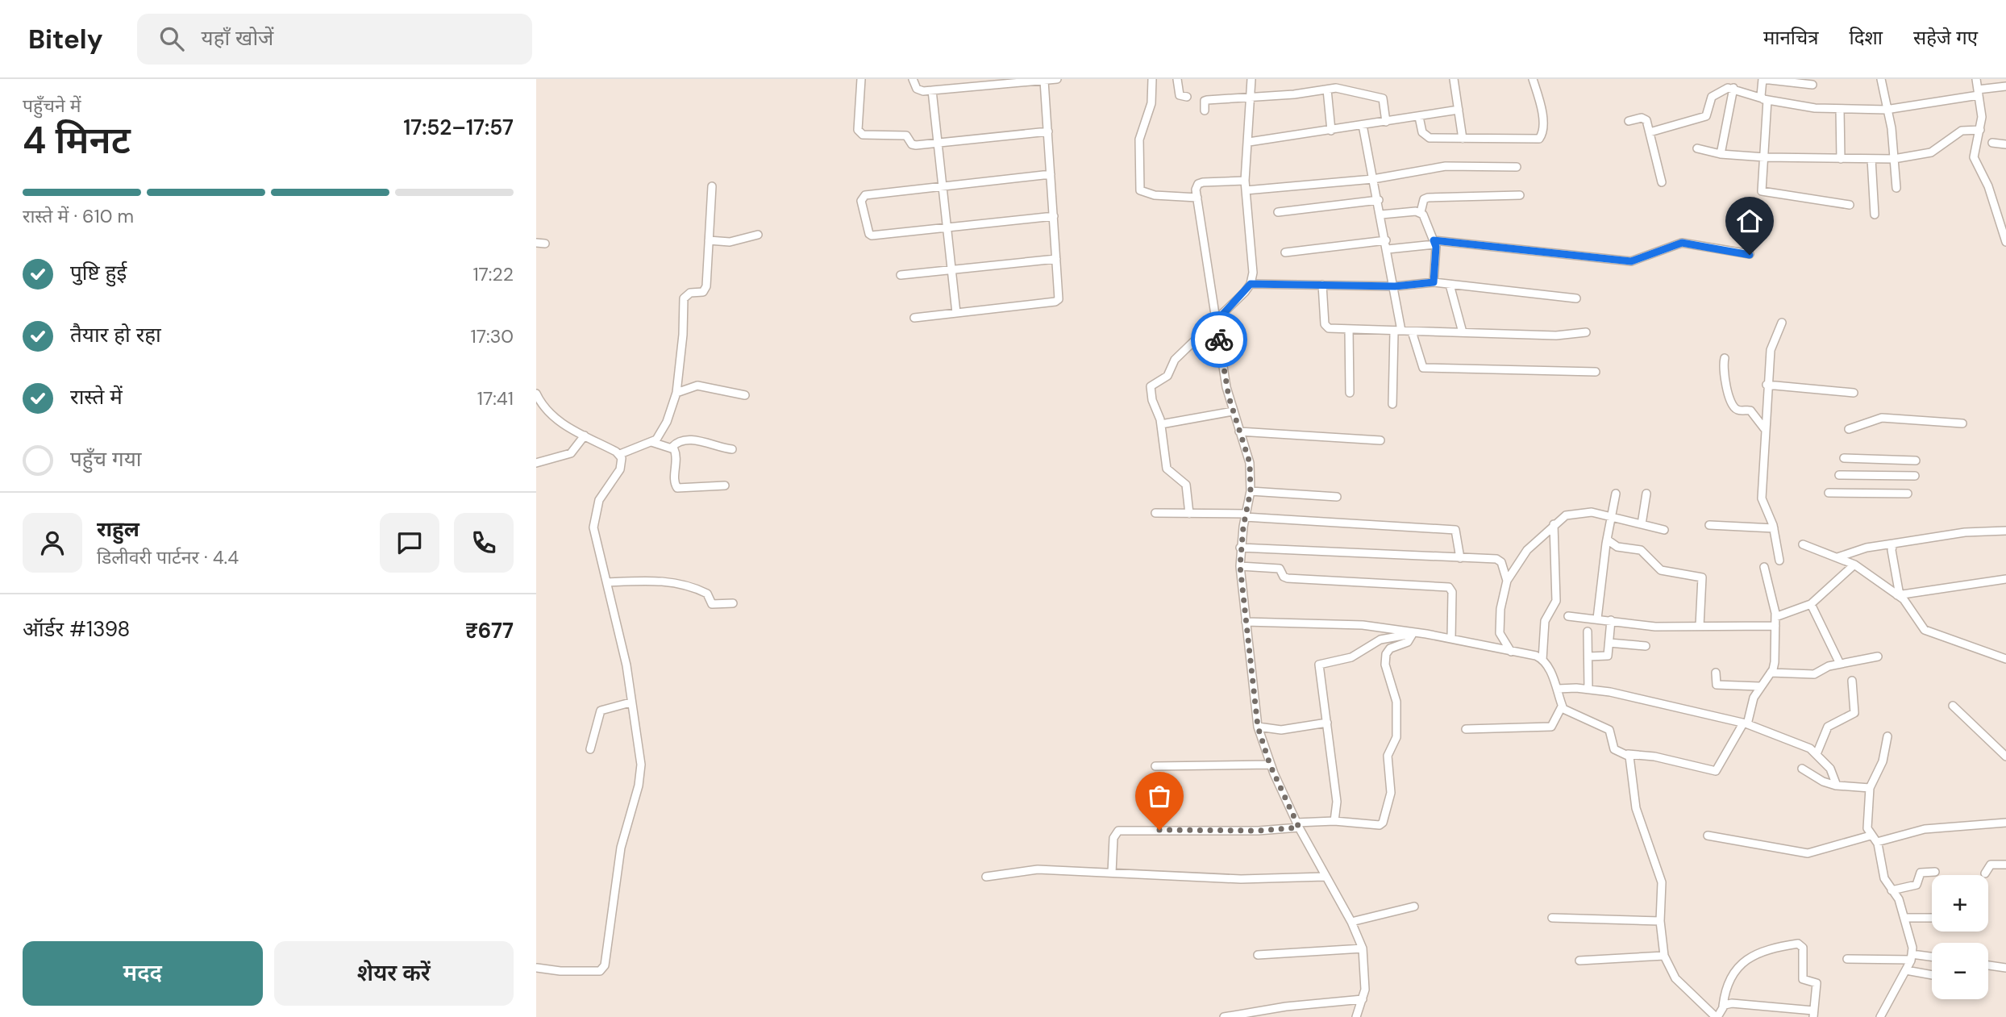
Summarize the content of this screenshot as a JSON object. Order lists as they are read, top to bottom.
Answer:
{
  "page": {
    "header": "Bitely",
    "search": "यहाँ खोजें",
    "nav": ["मानचित्र", "दिशा", "सहेजे गए"],
    "heading": ["4 मिनट", "पहुँचने में", "17:52–17:57"],
    "panel": [
      "राहुल",
      "डिलीवरी पार्टनर · 4.4",
      "ऑर्डर #1398",
      "₹677"
    ],
    "bar": "रास्ते में · 610 m",
    "list": [
      ["पुष्टि हुई", "17:22"],
      ["तैयार हो रहा", "17:30"],
      ["रास्ते में", "17:41"],
      "पहुँच गया"
    ],
    "map_buttons": ["+", "−"],
    "buttons": ["मदद", "शेयर करें"]
  }
}
